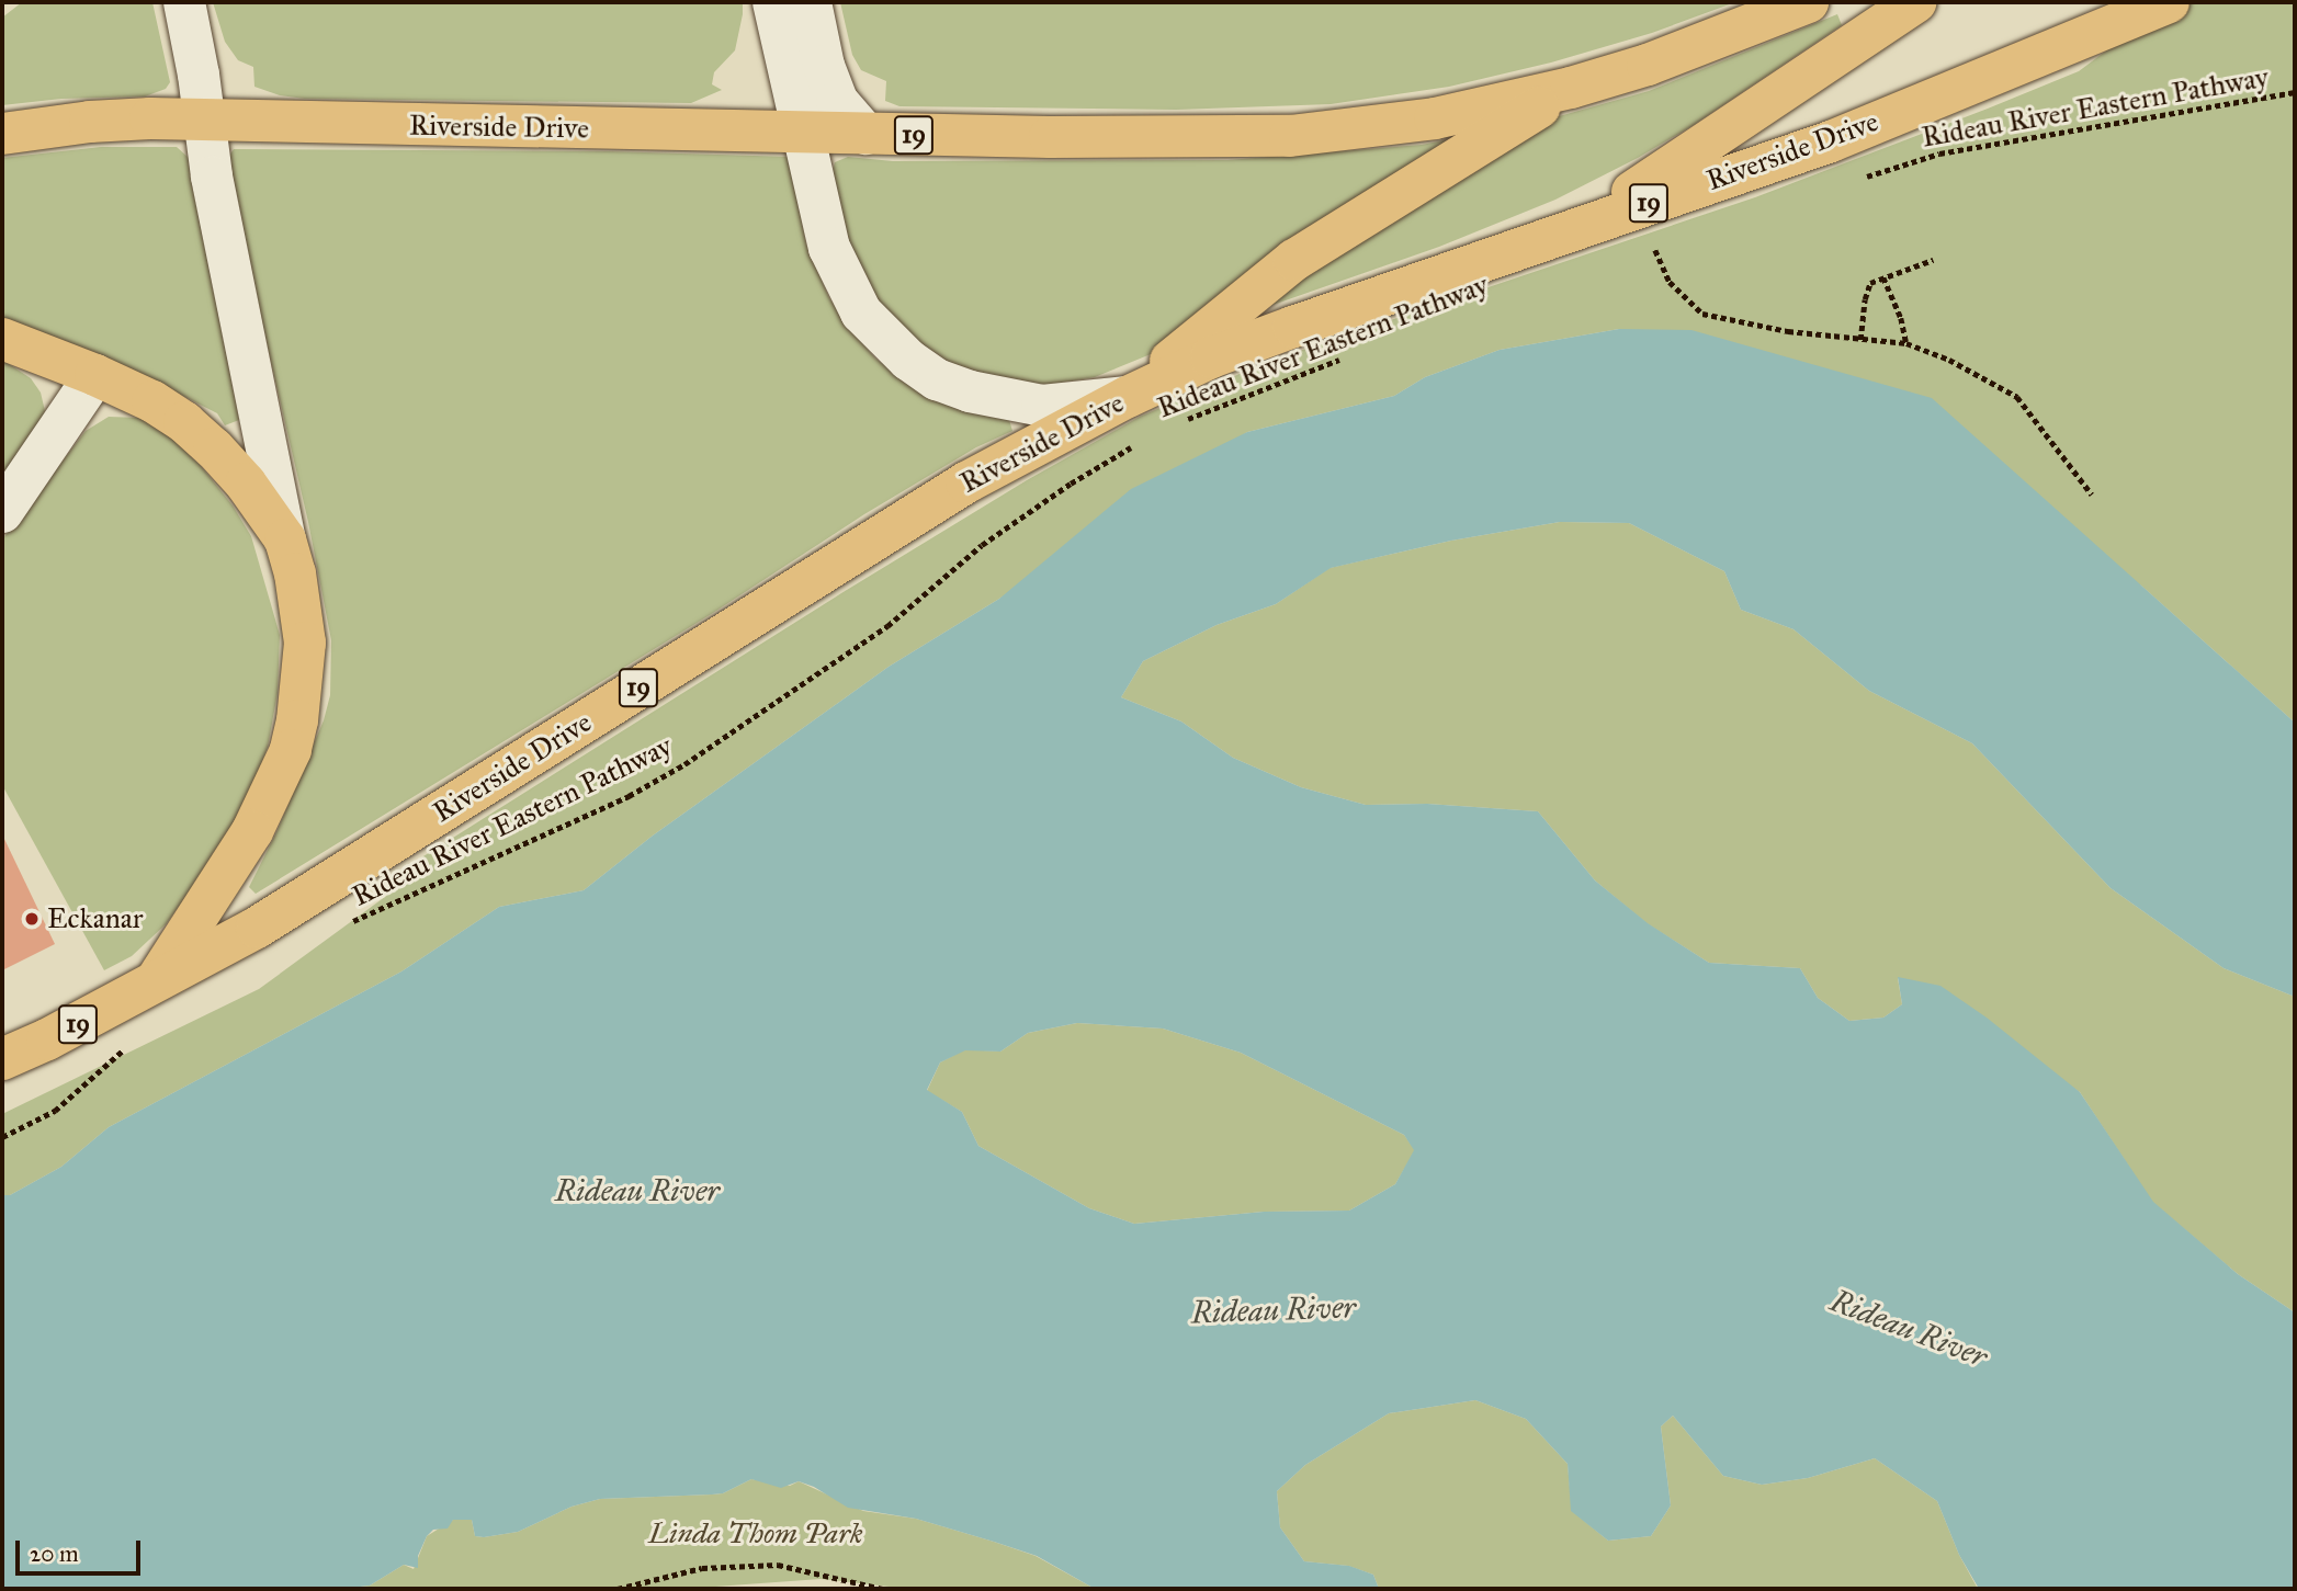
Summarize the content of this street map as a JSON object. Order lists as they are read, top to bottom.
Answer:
{
  "streets": {
    "main road": ["Riverside Drive", "19"],
    "path": ["Rideau River Eastern Pathway"]
  },
  "water": ["Rideau River"],
  "parks": ["Linda Thom Park"],
  "places": ["Eckanar"],
  "scale_bar": "20 m"
}
